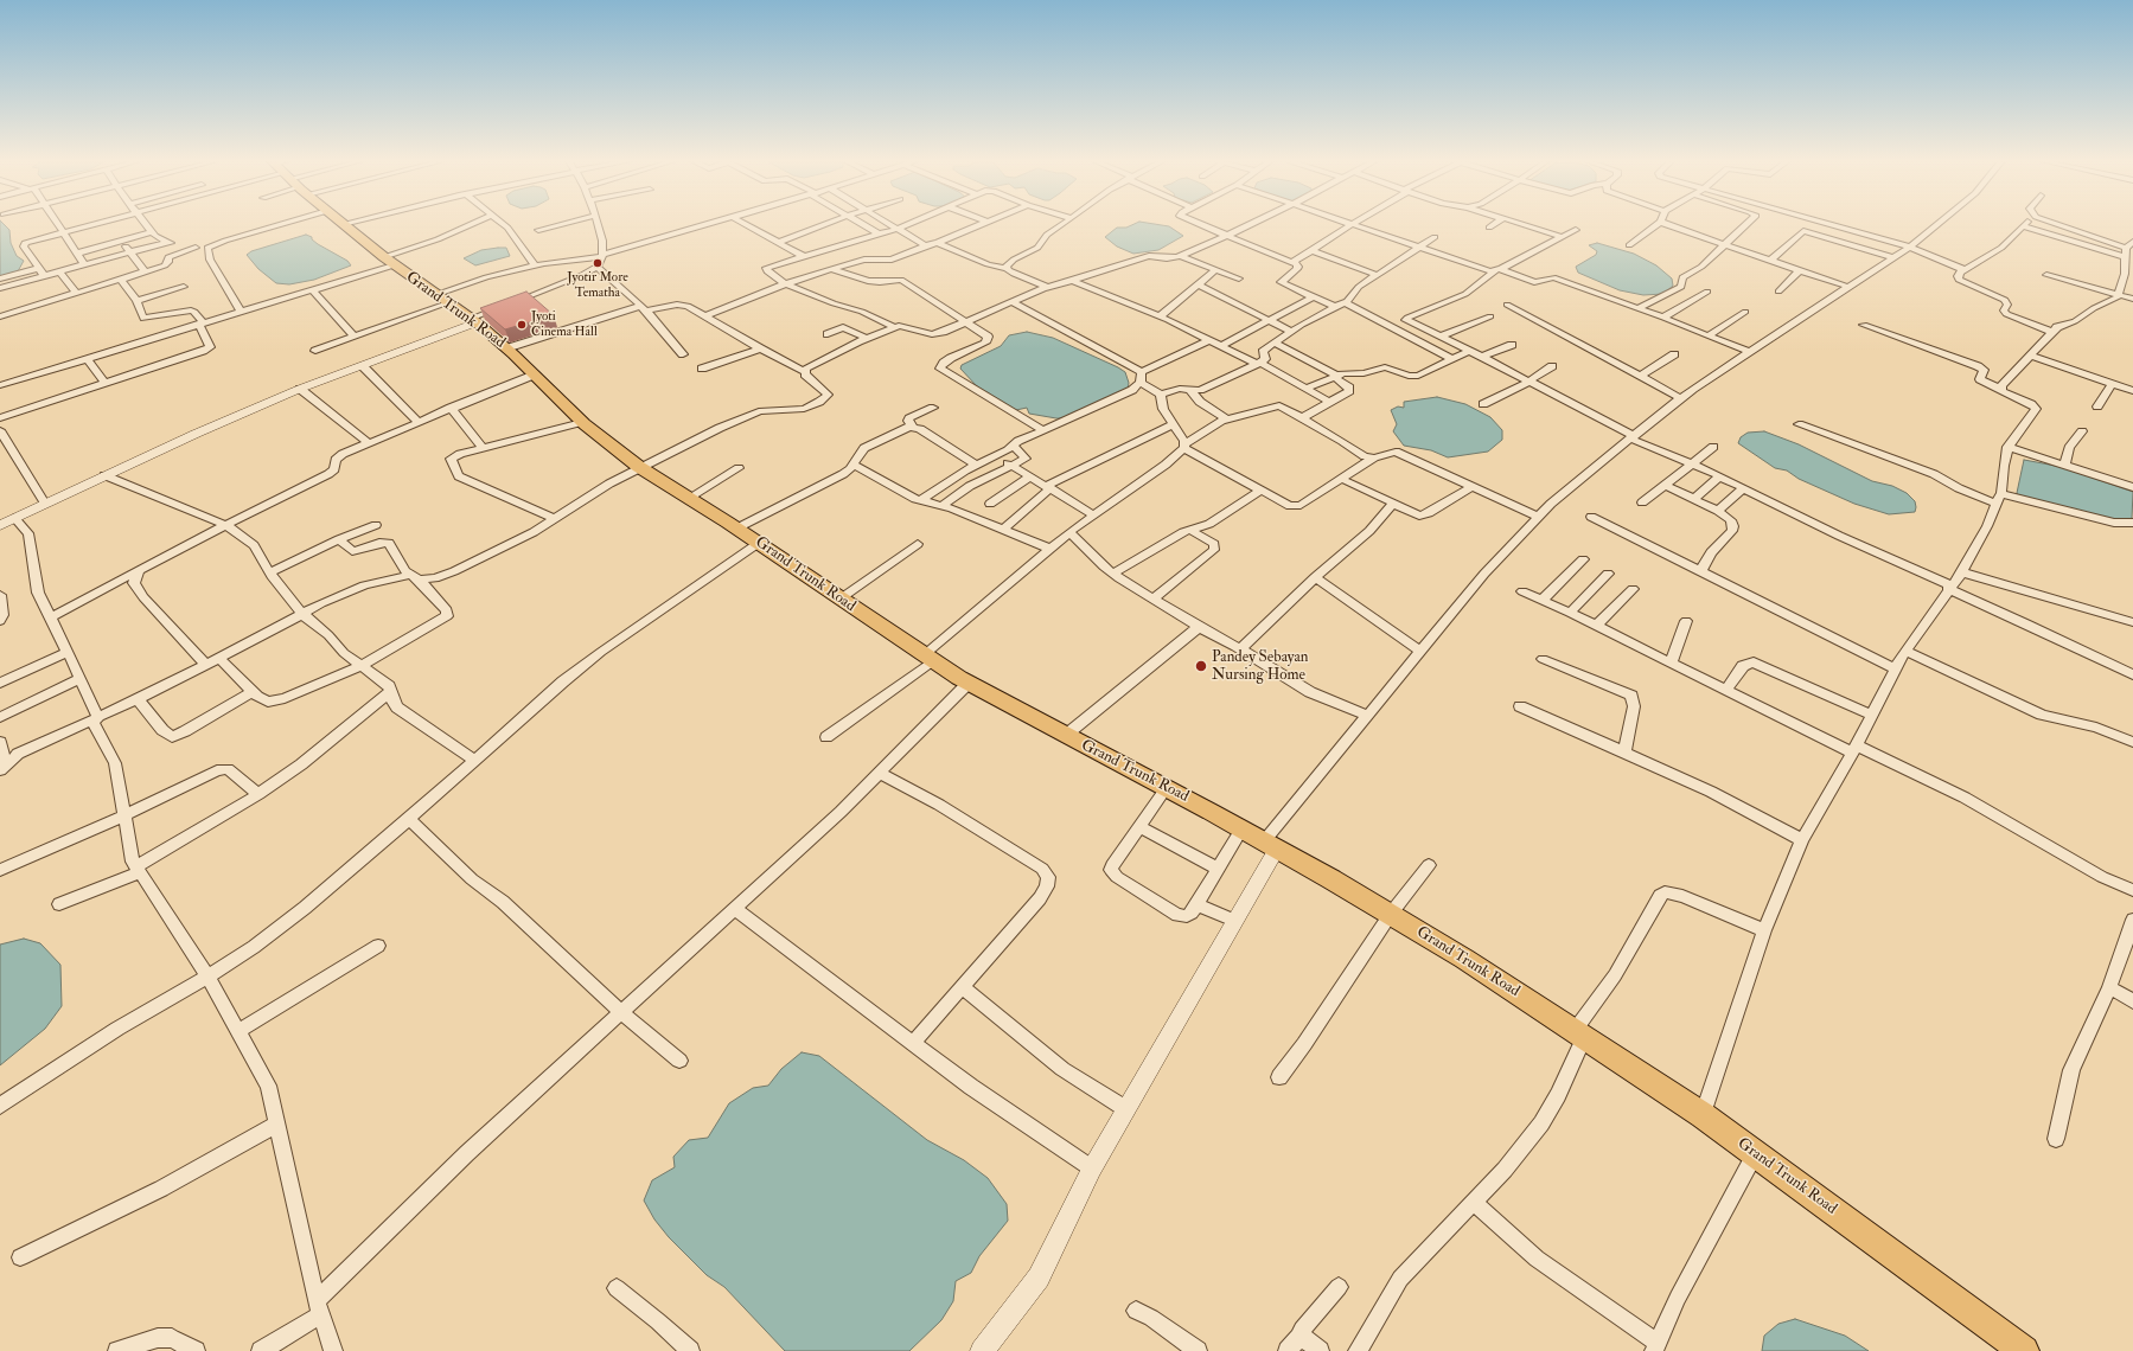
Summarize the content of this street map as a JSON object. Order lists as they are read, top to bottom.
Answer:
{
  "streets": {
    "main road": ["Grand Trunk Road"]
  },
  "places": ["Jyotir More Tematha", "Jyoti Cinema Hall", "Pandey Sebayan Nursing Home"]
}
